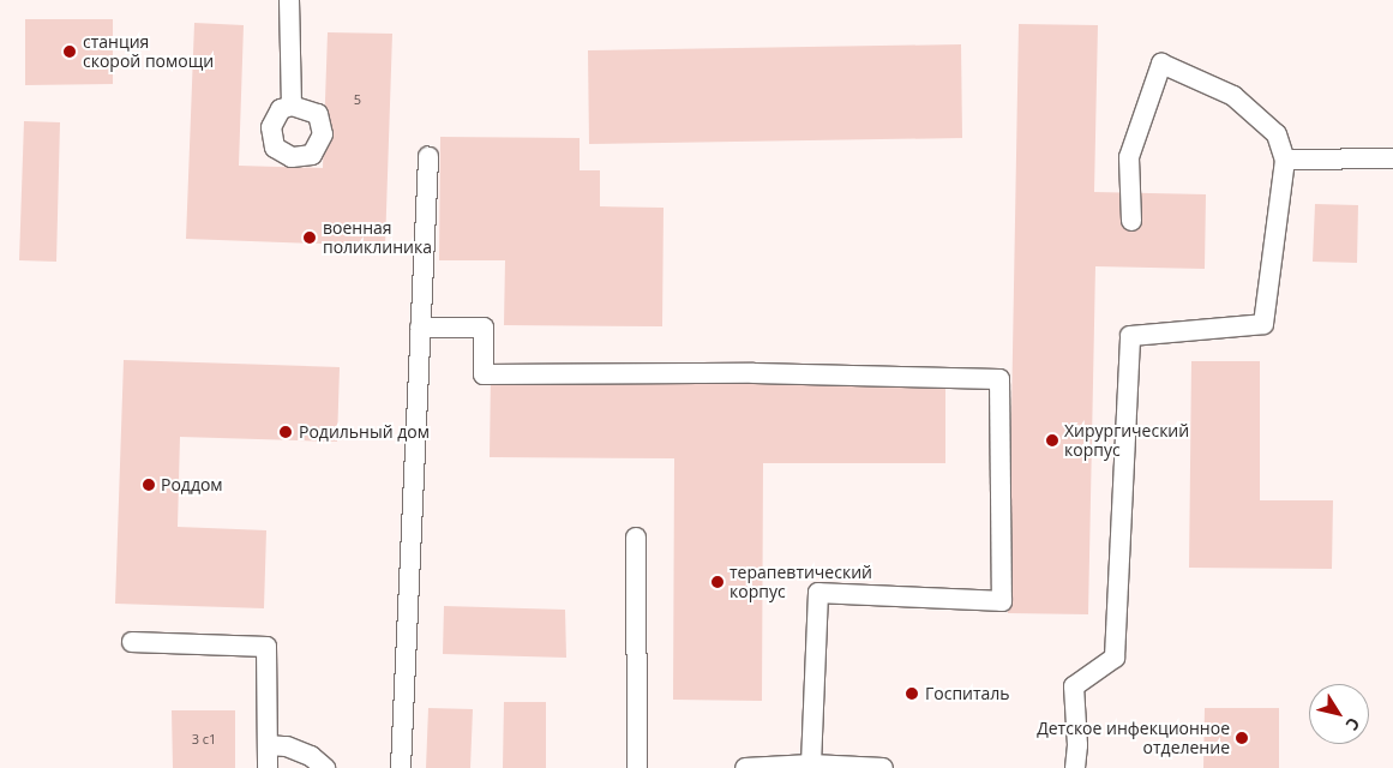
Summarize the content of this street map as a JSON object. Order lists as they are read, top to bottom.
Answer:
{
  "places": [
    "станция скорой помощи",
    "военная поликлиника",
    "Родильный дом",
    "Хирургический корпус",
    "Роддом",
    "терапевтический корпус",
    "Госпиталь",
    "Детское инфекционное отделение"
  ],
  "house_numbers": ["5", "3 с1"],
  "north": "bottom right"
}
